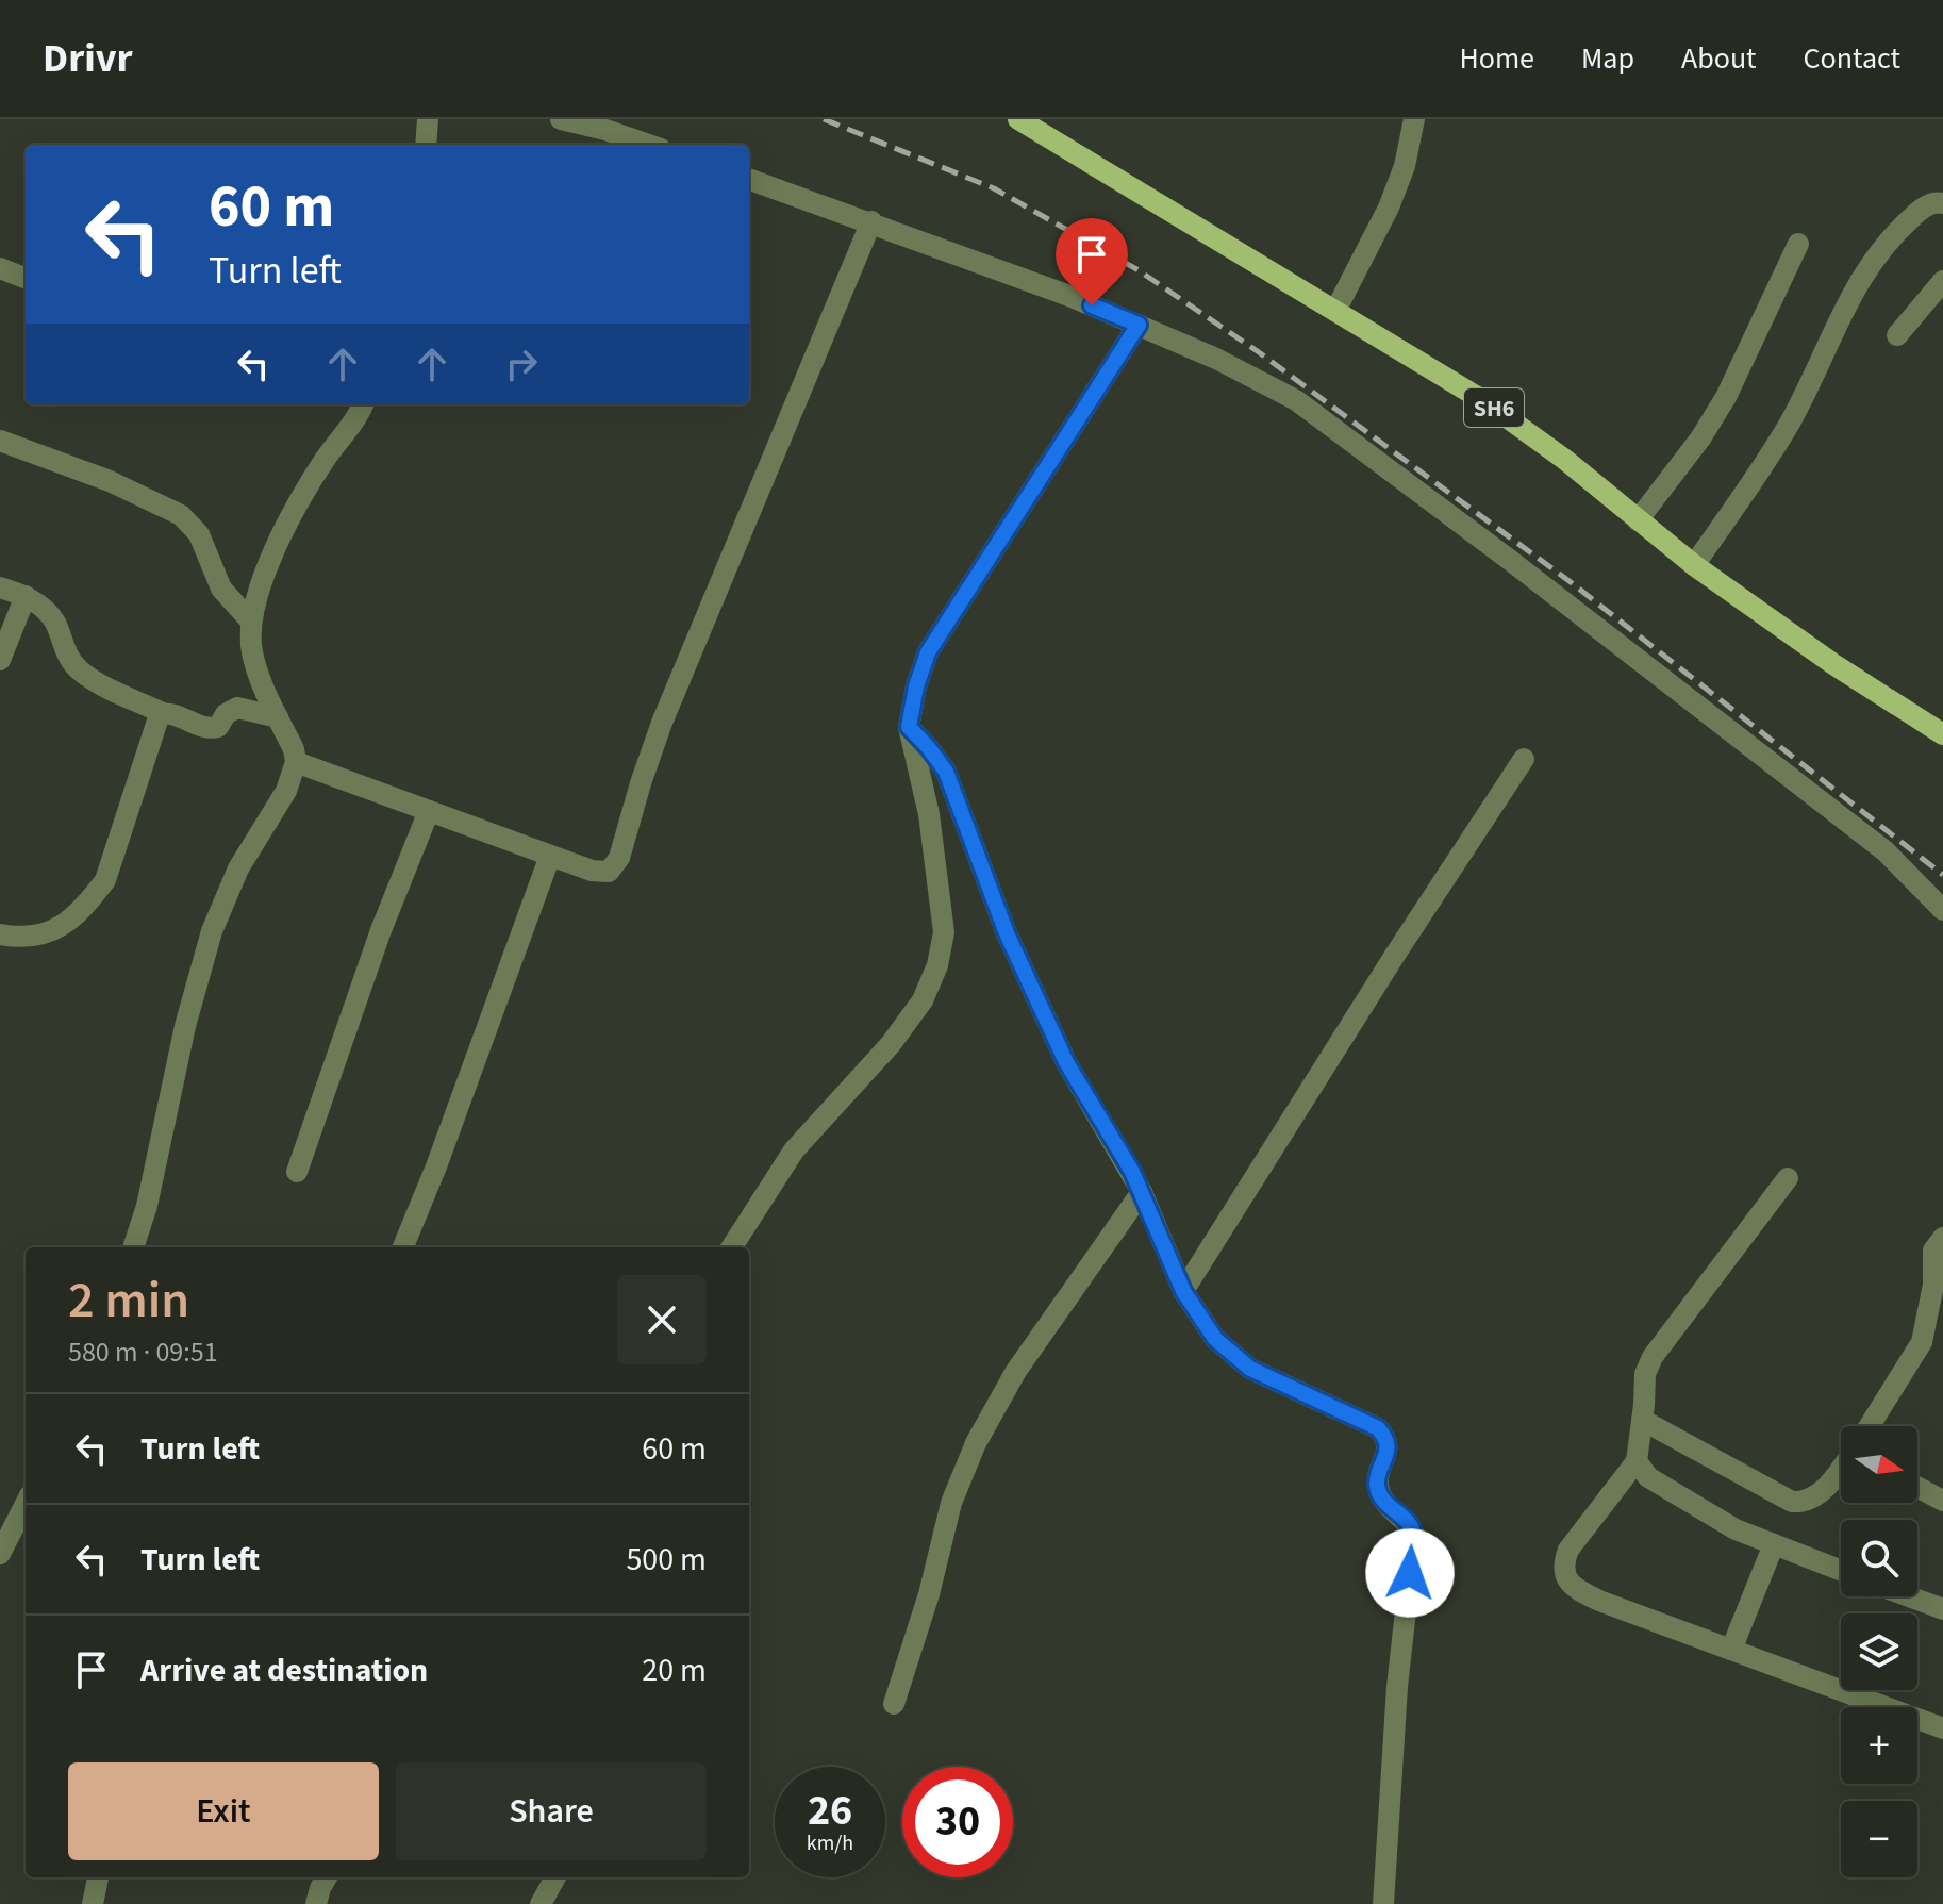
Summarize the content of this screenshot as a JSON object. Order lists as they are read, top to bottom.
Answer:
{
  "streets": {
    "main road": ["SH6"]
  },
  "north": "right",
  "page": {
    "header": "Drivr",
    "nav": [
      "Home",
      "Map",
      "About",
      "Contact"
    ],
    "turn": ["60 m", "Turn left"],
    "heading": ["2 min", "580 m · 09:51"],
    "list": [
      {
        "name": "Turn left",
        "value": "60 m"
      },
      {
        "name": "Turn left",
        "value": "500 m"
      },
      {
        "name": "Arrive at destination",
        "value": "20 m"
      }
    ],
    "map_buttons": ["+", "−"],
    "buttons": ["Exit", "Share"],
    "speed": "26 km/h",
    "limit": "30"
  }
}
